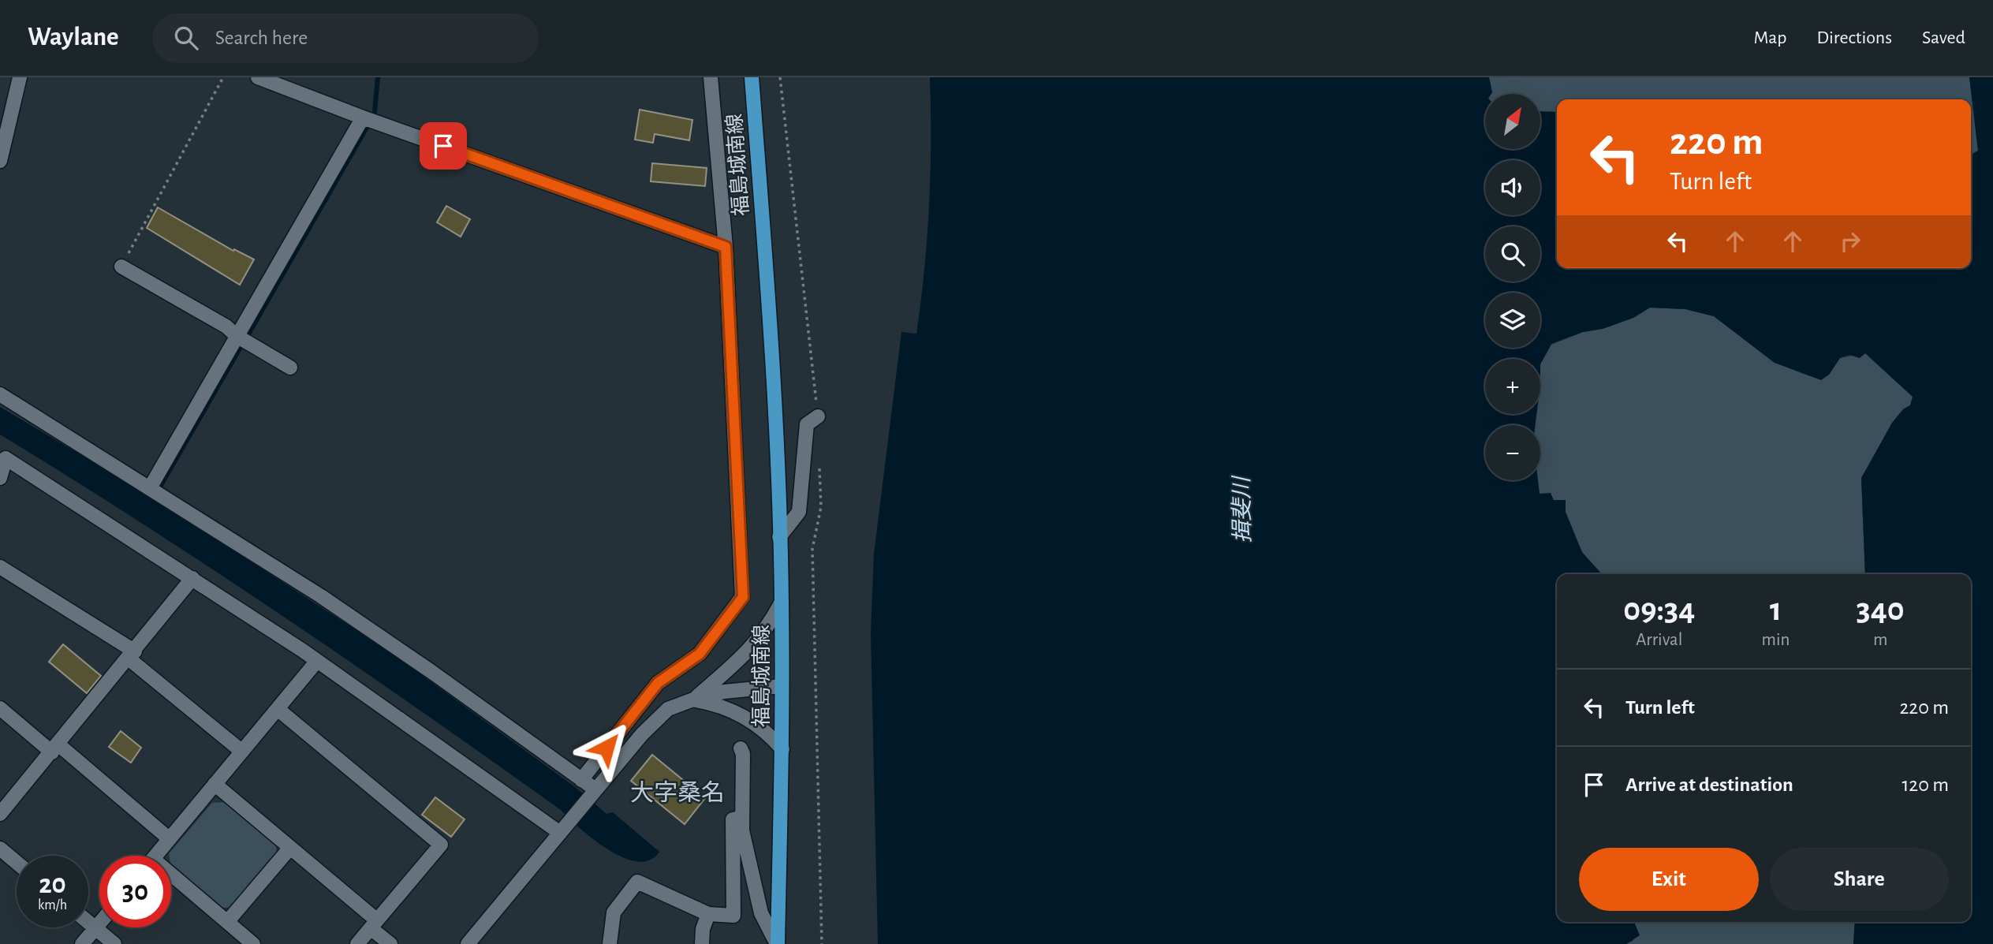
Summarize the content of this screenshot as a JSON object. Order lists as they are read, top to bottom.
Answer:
{
  "streets": {
    "main road": ["福島城南線"]
  },
  "districts": ["大字桑名"],
  "water": ["揖斐川"],
  "north": "top right",
  "page": {
    "header": "Waylane",
    "search": "Search here",
    "nav": ["Map", "Directions", "Saved"],
    "map_buttons": ["+", "−"],
    "turn": ["220 m", "Turn left"],
    "eta": [
      "09:34",
      "Arrival",
      "1",
      "min",
      "340",
      "m"
    ],
    "list": [
      {
        "name": "Turn left",
        "value": "220 m"
      },
      {
        "name": "Arrive at destination",
        "value": "120 m"
      }
    ],
    "buttons": ["Exit", "Share"],
    "speed": "20 km/h",
    "limit": "30"
  }
}
